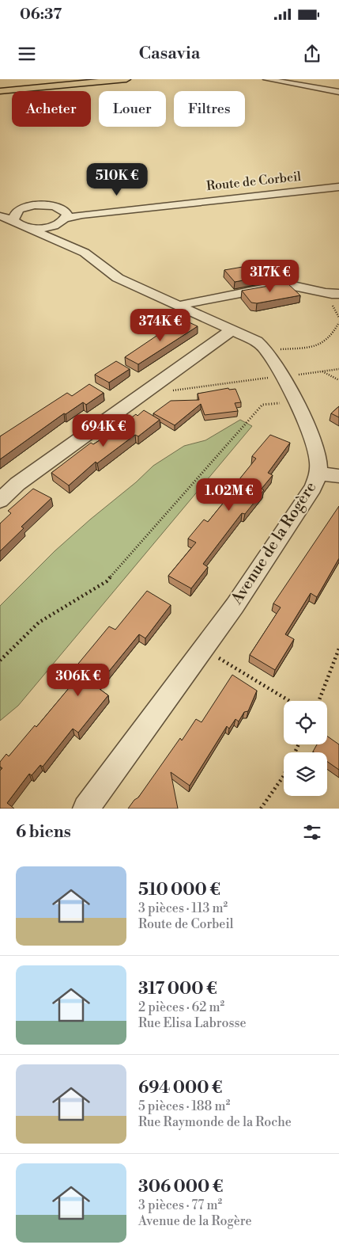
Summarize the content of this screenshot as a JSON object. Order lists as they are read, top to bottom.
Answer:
{
  "streets": {
    "street": ["Route de Corbeil", "Avenue de la Rogère"]
  },
  "page": {
    "status": "06:37",
    "header": "Casavia",
    "chip": ["Acheter", "Louer", "Filtres"],
    "price": [
      "510K €",
      "317K €",
      "374K €",
      "694K €",
      "1.02M €",
      "306K €"
    ],
    "heading": "6 biens",
    "list": [
      {
        "name": "510 000 €",
        "note": "3 pièces · 113 m² · Route de Corbeil"
      },
      {
        "name": "317 000 €",
        "note": "2 pièces · 62 m² · Rue Elisa Labrosse"
      },
      {
        "name": "694 000 €",
        "note": "5 pièces · 188 m² · Rue Raymonde de la Roche"
      },
      {
        "name": "306 000 €",
        "note": "3 pièces · 77 m² · Avenue de la Rogère"
      }
    ]
  }
}
